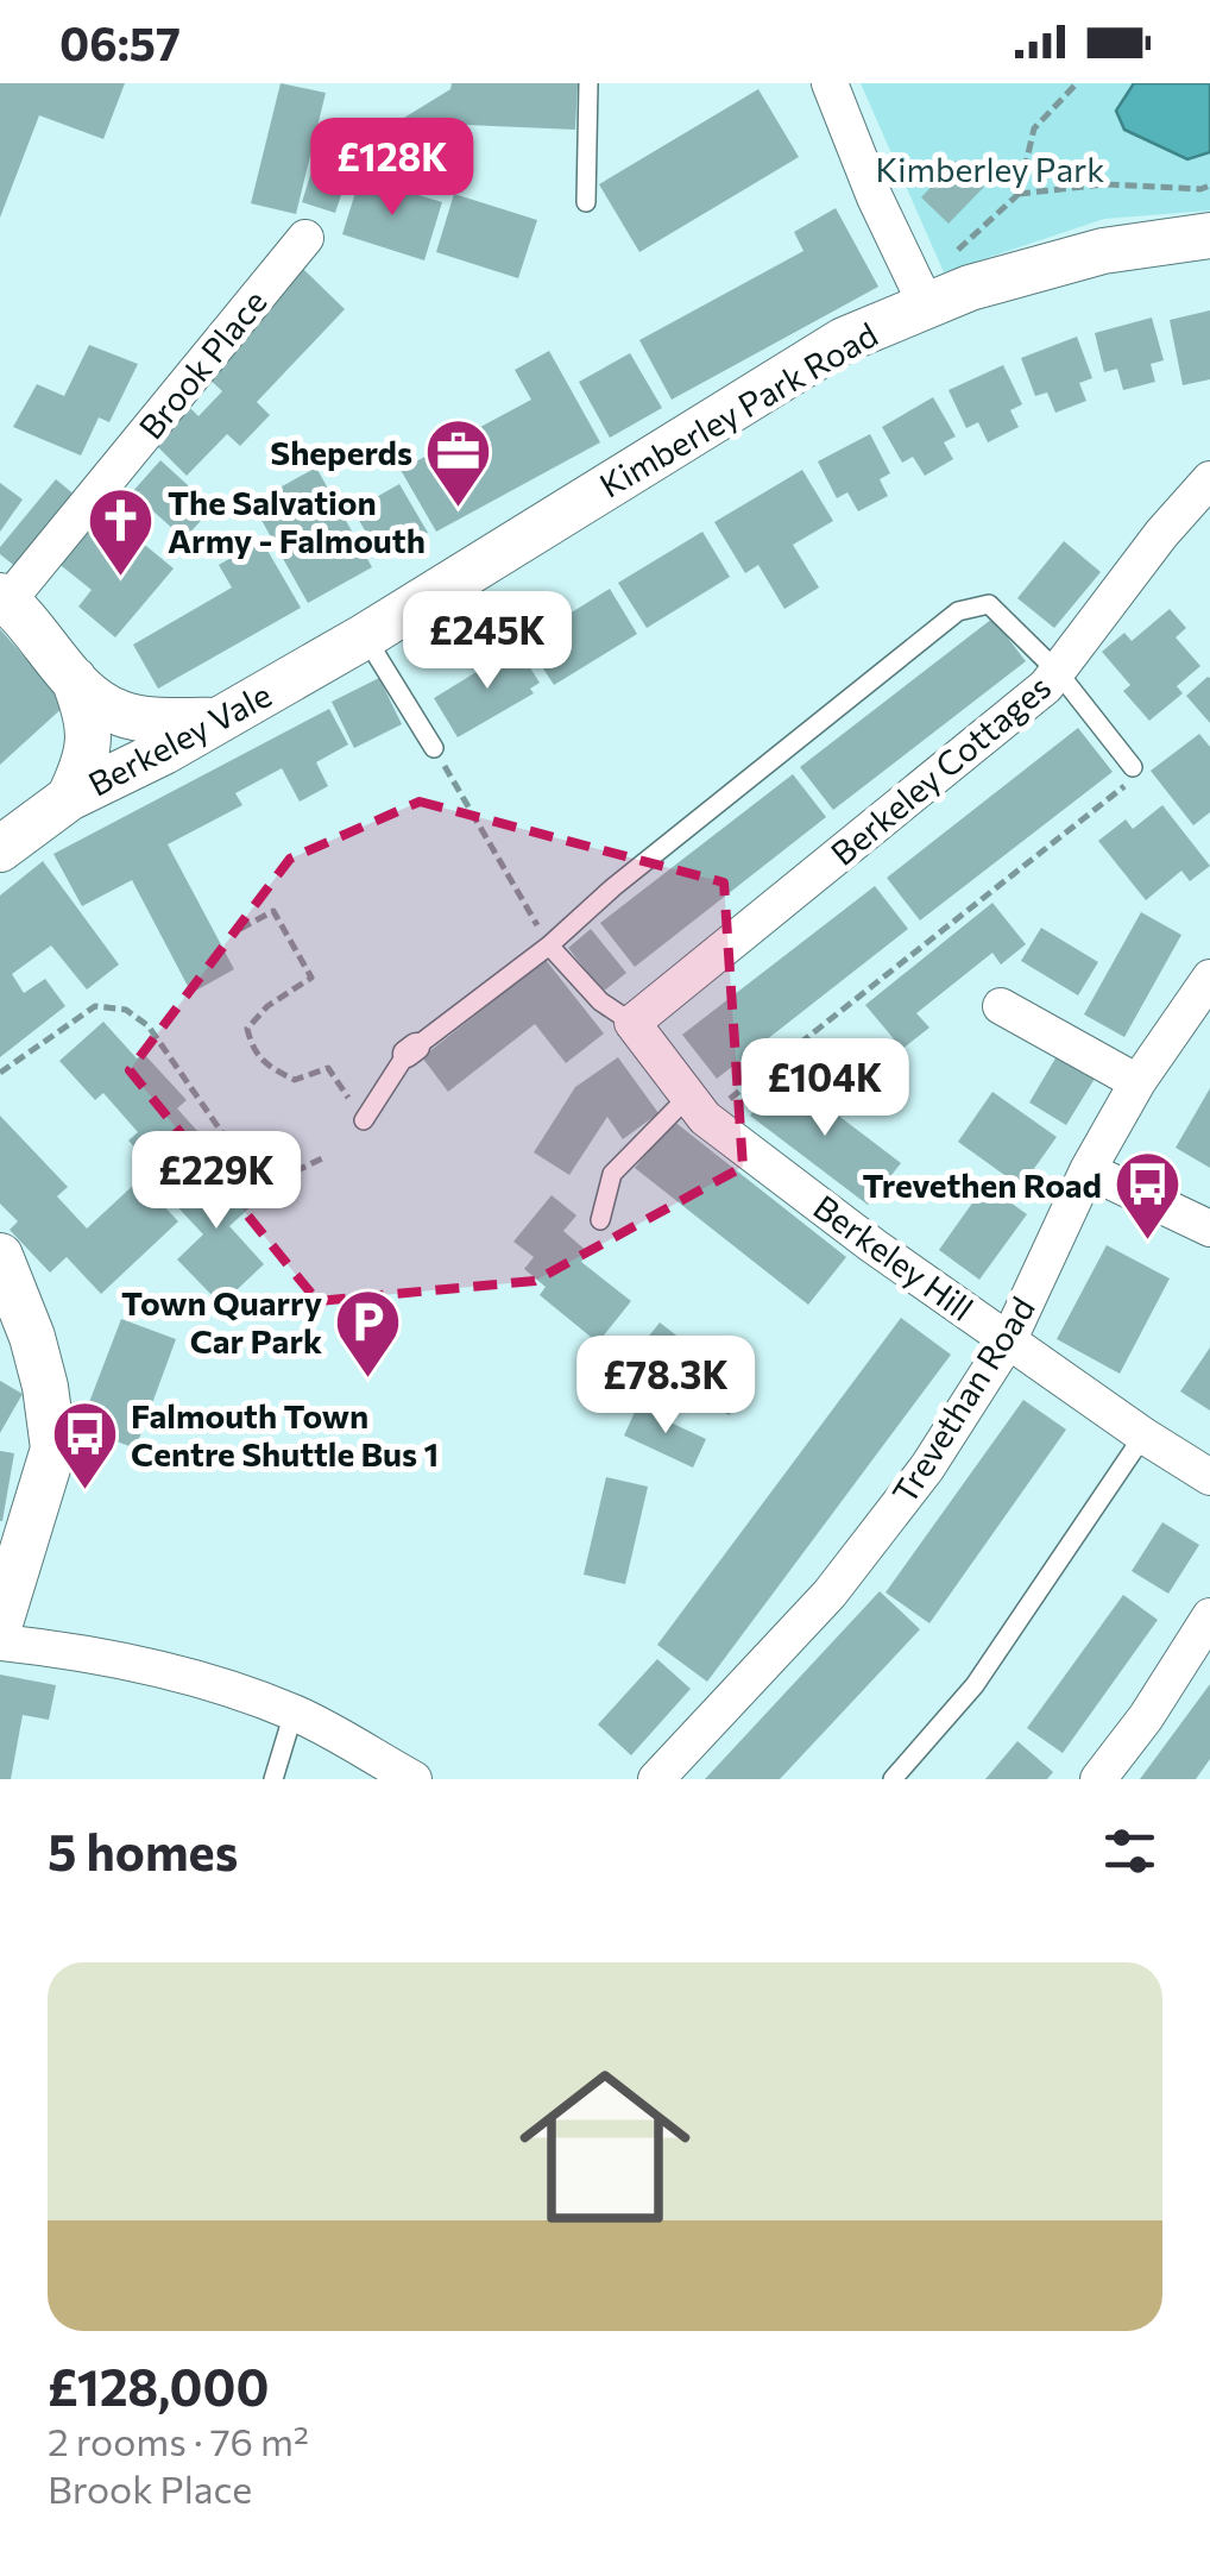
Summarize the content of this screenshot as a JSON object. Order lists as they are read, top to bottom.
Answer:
{
  "streets": {
    "street": [
      "Brook Place",
      "Kimberley Park Road",
      "Berkeley Vale",
      "Berkeley Cottages",
      "Berkeley Hill",
      "Trevethan Road"
    ]
  },
  "crossings": [
    ["Kimberley Park Road", "Berkeley Vale"],
    ["Berkeley Cottages", "Berkeley Hill"],
    ["Berkeley Hill", "Trevethan Road"]
  ],
  "parks": ["Kimberley Park"],
  "places": {
    "office": ["Sheperds"],
    "church": ["The Salvation Army - Falmouth"],
    "bus stop": ["Trevethen Road", "Falmouth Town Centre Shuttle Bus 1"],
    "parking": ["Town Quarry Car Park"]
  },
  "page": {
    "status": "06:57",
    "price": [
      "£128K",
      "£245K",
      "£104K",
      "£229K",
      "£78.3K"
    ],
    "heading": "5 homes",
    "list": [
      {
        "name": "£128,000",
        "note": "2 rooms · 76 m² · Brook Place"
      }
    ]
  }
}
